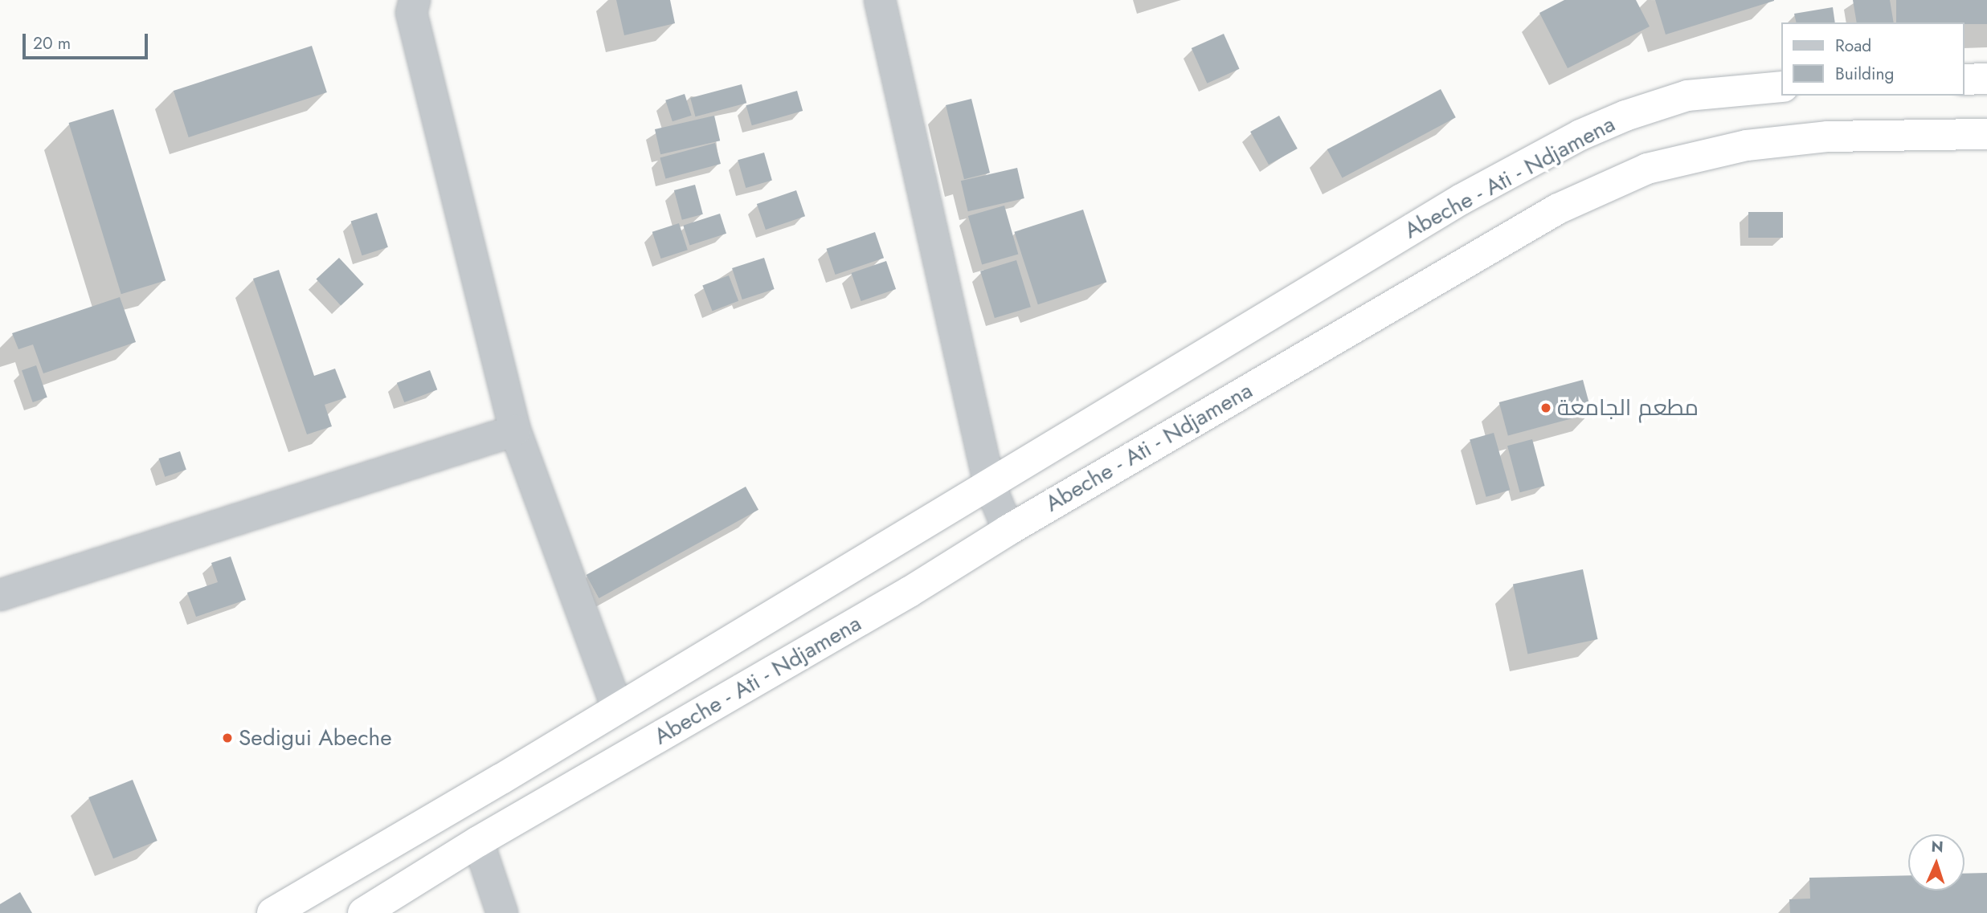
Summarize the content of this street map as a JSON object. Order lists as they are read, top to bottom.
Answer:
{
  "streets": {
    "highway": ["Abeche - Ati - Ndjamena"]
  },
  "places": ["مطعم الجامعة", "Sedigui Abeche"],
  "legend": ["Road", "Building"],
  "scale_bar": "20 m",
  "north": "top"
}
